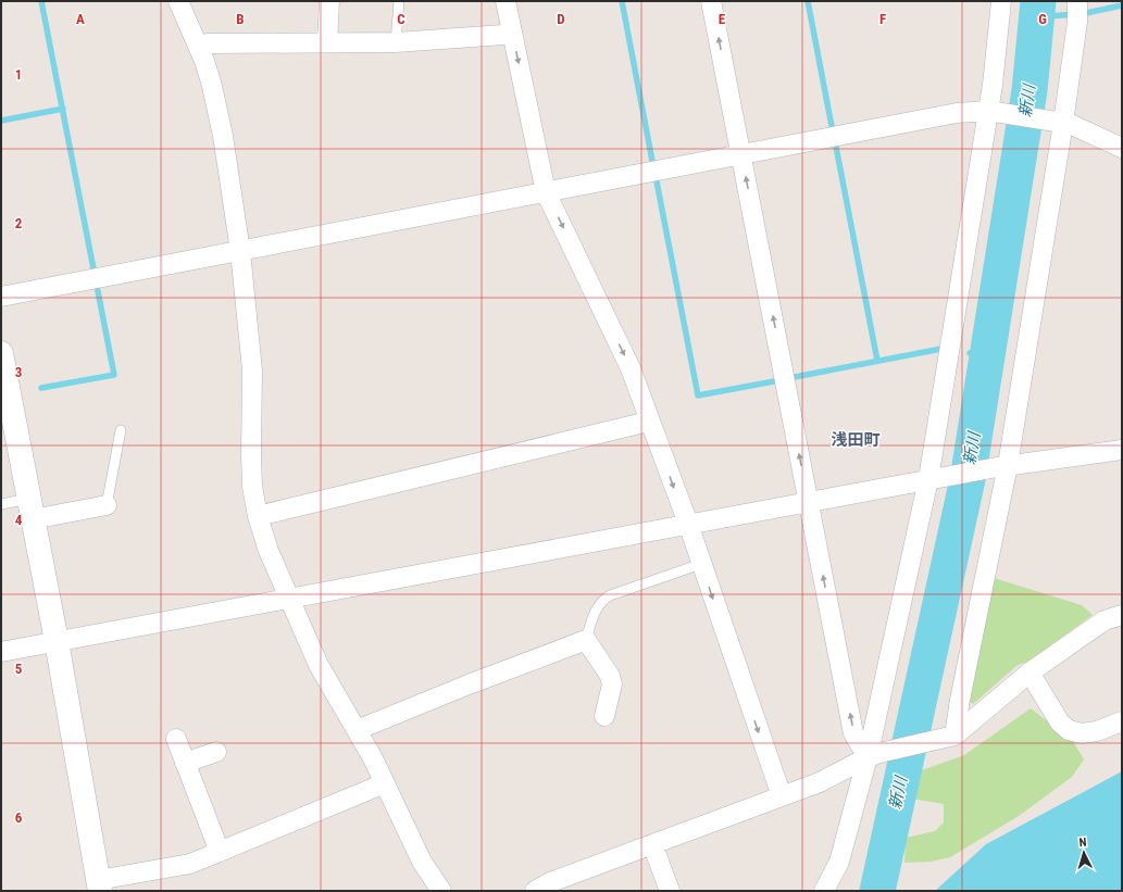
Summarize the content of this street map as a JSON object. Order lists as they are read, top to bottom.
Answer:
{
  "districts": ["浅田町"],
  "water": ["新川"],
  "north": "top",
  "grid": {
    "columns": [
      "A",
      "B",
      "C",
      "D",
      "E",
      "F",
      "G"
    ],
    "rows": [
      "1",
      "2",
      "3",
      "4",
      "5",
      "6"
    ]
  }
}
